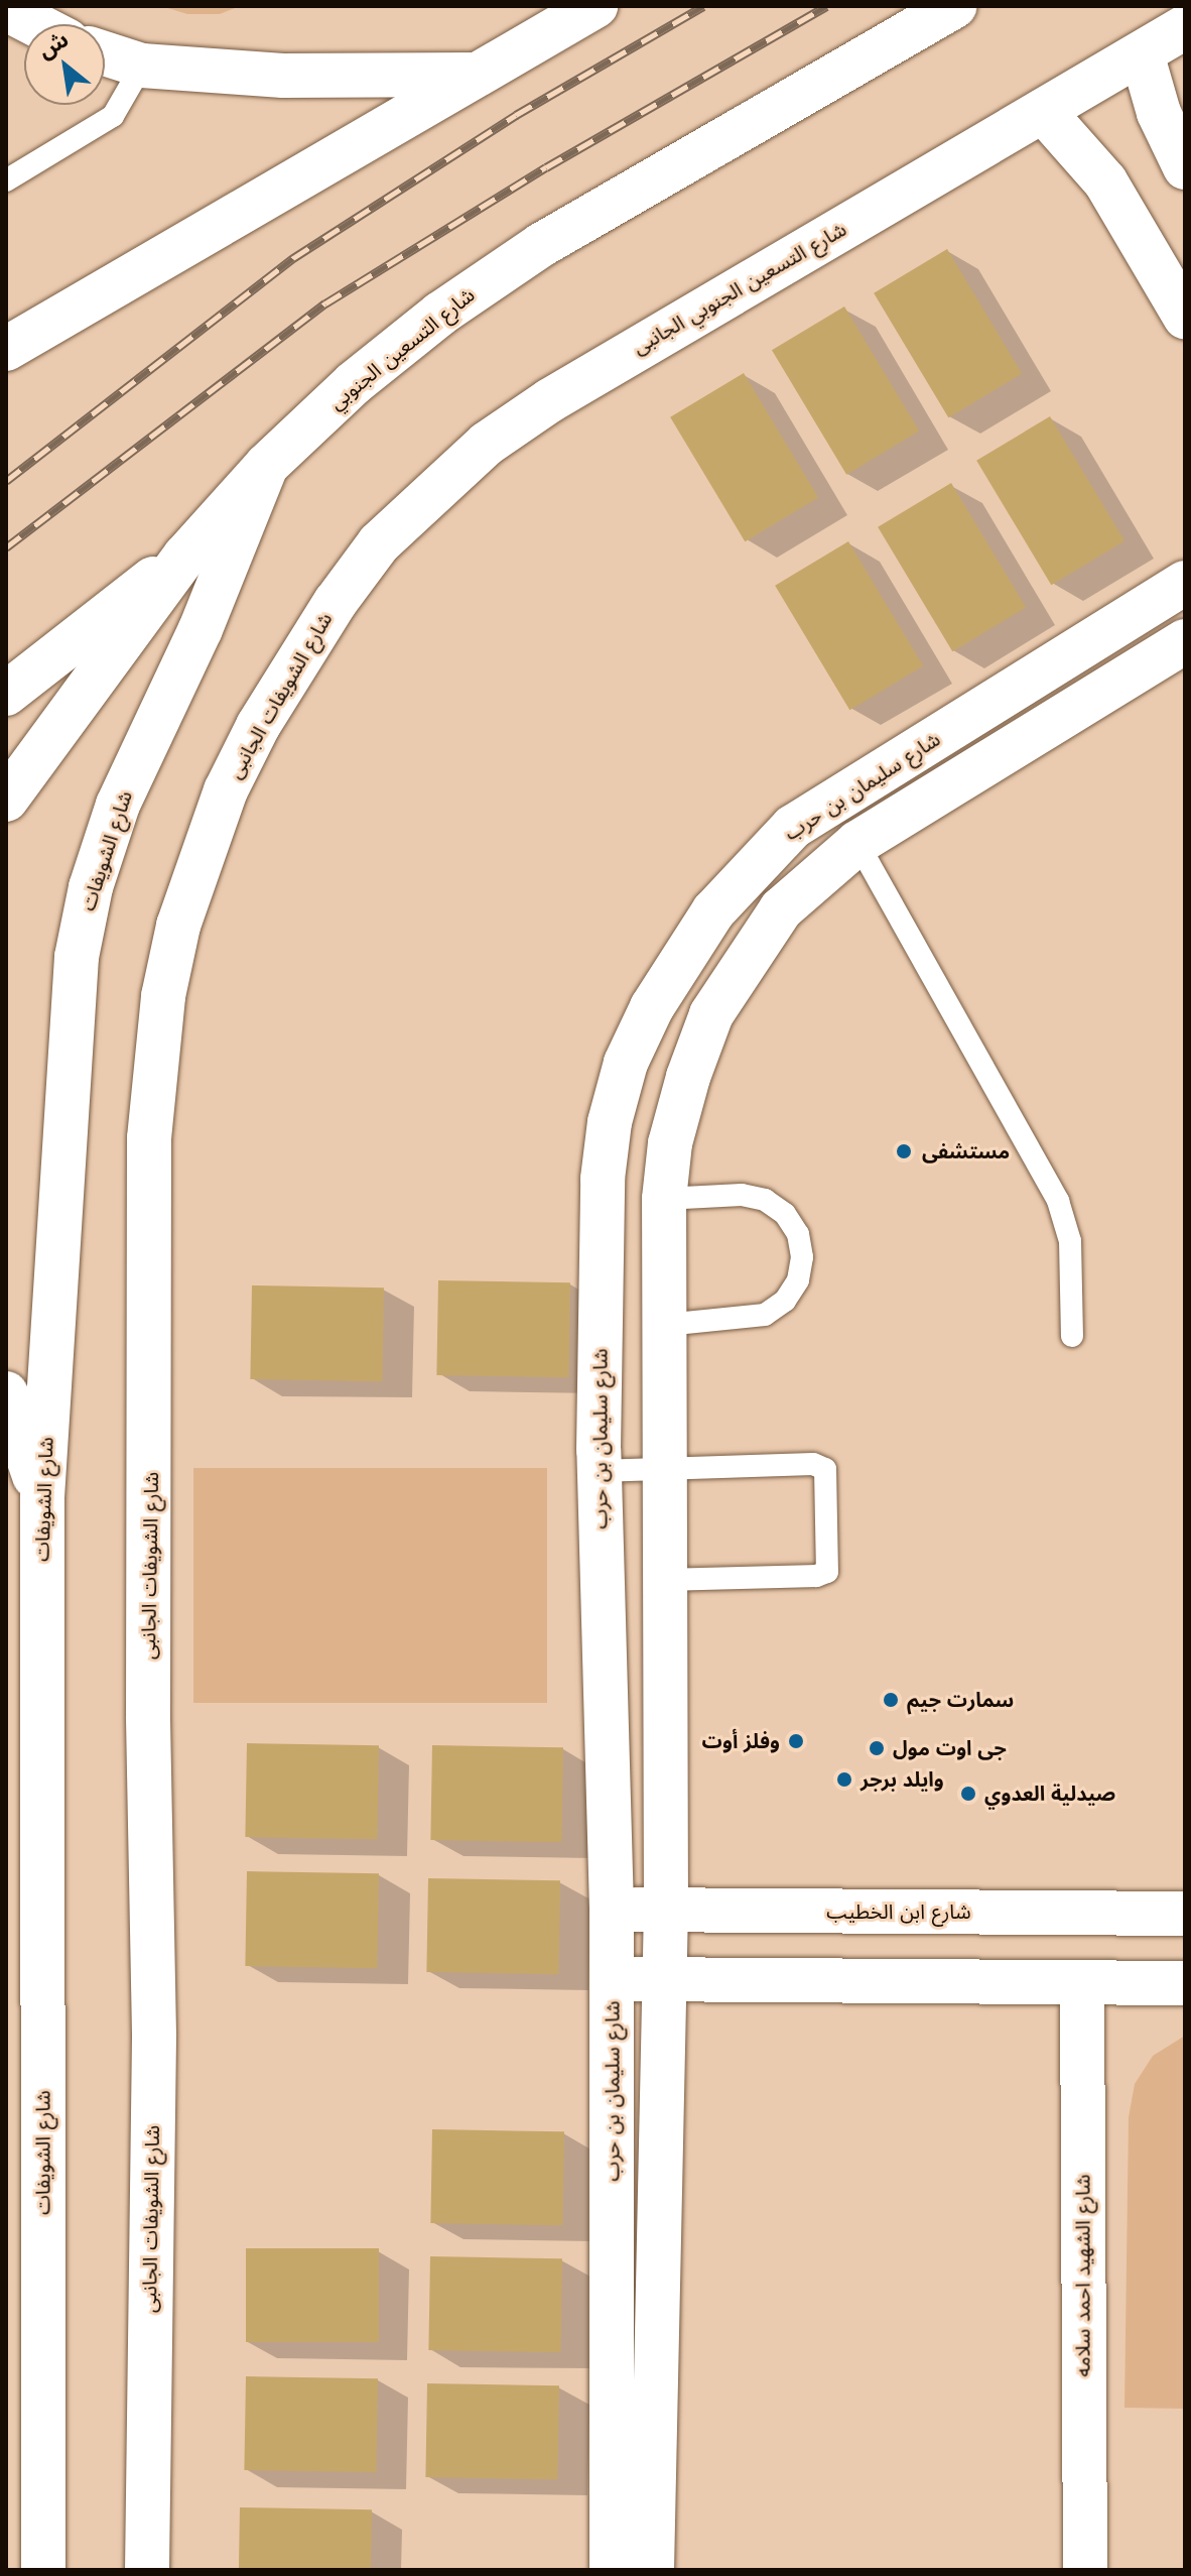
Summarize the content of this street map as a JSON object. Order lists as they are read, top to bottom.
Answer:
{
  "streets": {
    "main road": [
      "شارع التسعين الجنوبي الجانبى",
      "شارع التسعين الجنوبي",
      "شارع الشويفات الجانبى",
      "شارع سليمان بن حرب",
      "شارع الشويفات",
      "شارع ابن الخطيب",
      "شارع الشهيد احمد سلامه"
    ]
  },
  "crossings": [
    ["شارع التسعين الجنوبي الجانبى", "شارع الشويفات الجانبى"],
    ["شارع التسعين الجنوبي", "شارع الشويفات"],
    ["شارع سليمان بن حرب", "شارع ابن الخطيب"]
  ],
  "places": [
    "مستشفى",
    "سمارت جيم",
    "وفلز أوت",
    "جى اوت مول",
    "وايلد برجر",
    "صيدلية العدوي"
  ],
  "north": "top left"
}
